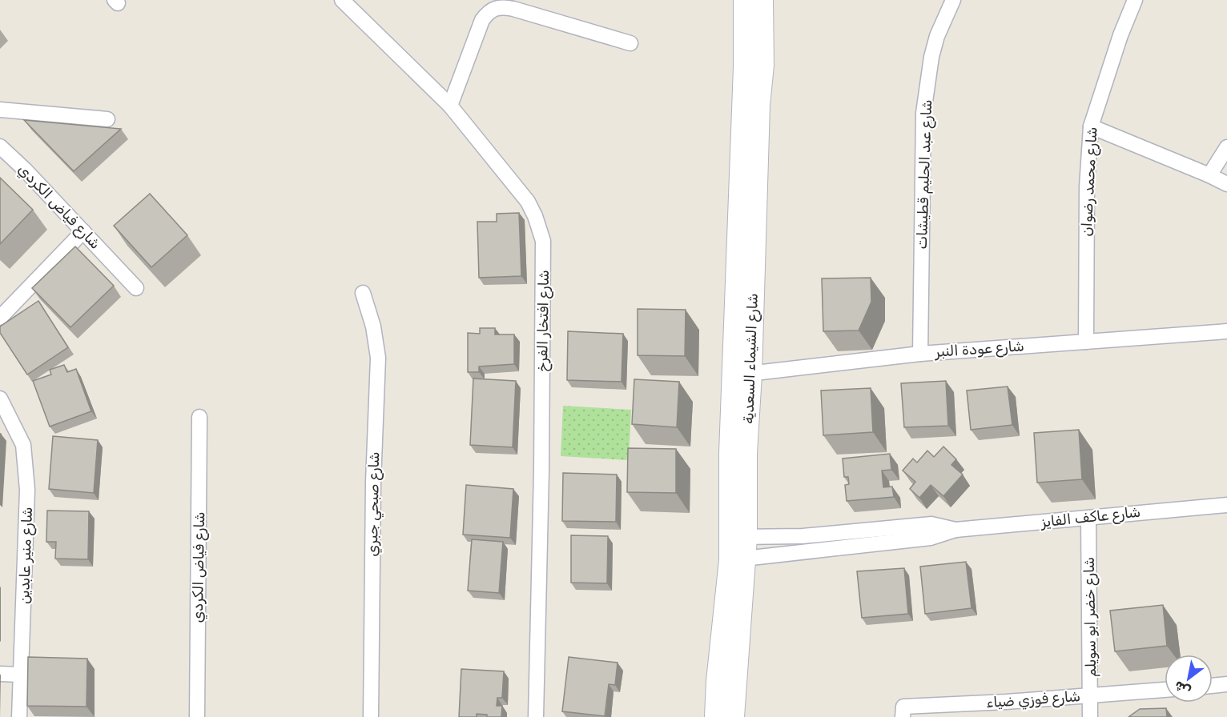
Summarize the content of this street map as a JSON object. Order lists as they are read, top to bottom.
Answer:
{
  "streets": {
    "street": [
      "شارع عبد الحليم قطيشات",
      "شارع محمد رضوان",
      "شارع فياض الكردي",
      "شارع افتخار الفرخ",
      "شارع عودة النبر",
      "شارع الشيماء السعدية",
      "شارع صبحي جبري",
      "شارع عاكف الفايز",
      "شارع منير عابدين",
      "شارع خضر ابو سويلم",
      "شارع فوزي ضياء"
    ]
  },
  "crossings": [
    ["شارع عبد الحليم قطيشات", "شارع عودة النبر"],
    ["شارع محمد رضوان", "شارع عودة النبر"],
    ["شارع عودة النبر", "شارع الشيماء السعدية"],
    ["شارع الشيماء السعدية", "شارع عاكف الفايز"],
    ["شارع عاكف الفايز", "شارع خضر ابو سويلم"],
    ["شارع خضر ابو سويلم", "شارع فوزي ضياء"]
  ],
  "north": "bottom left"
}
